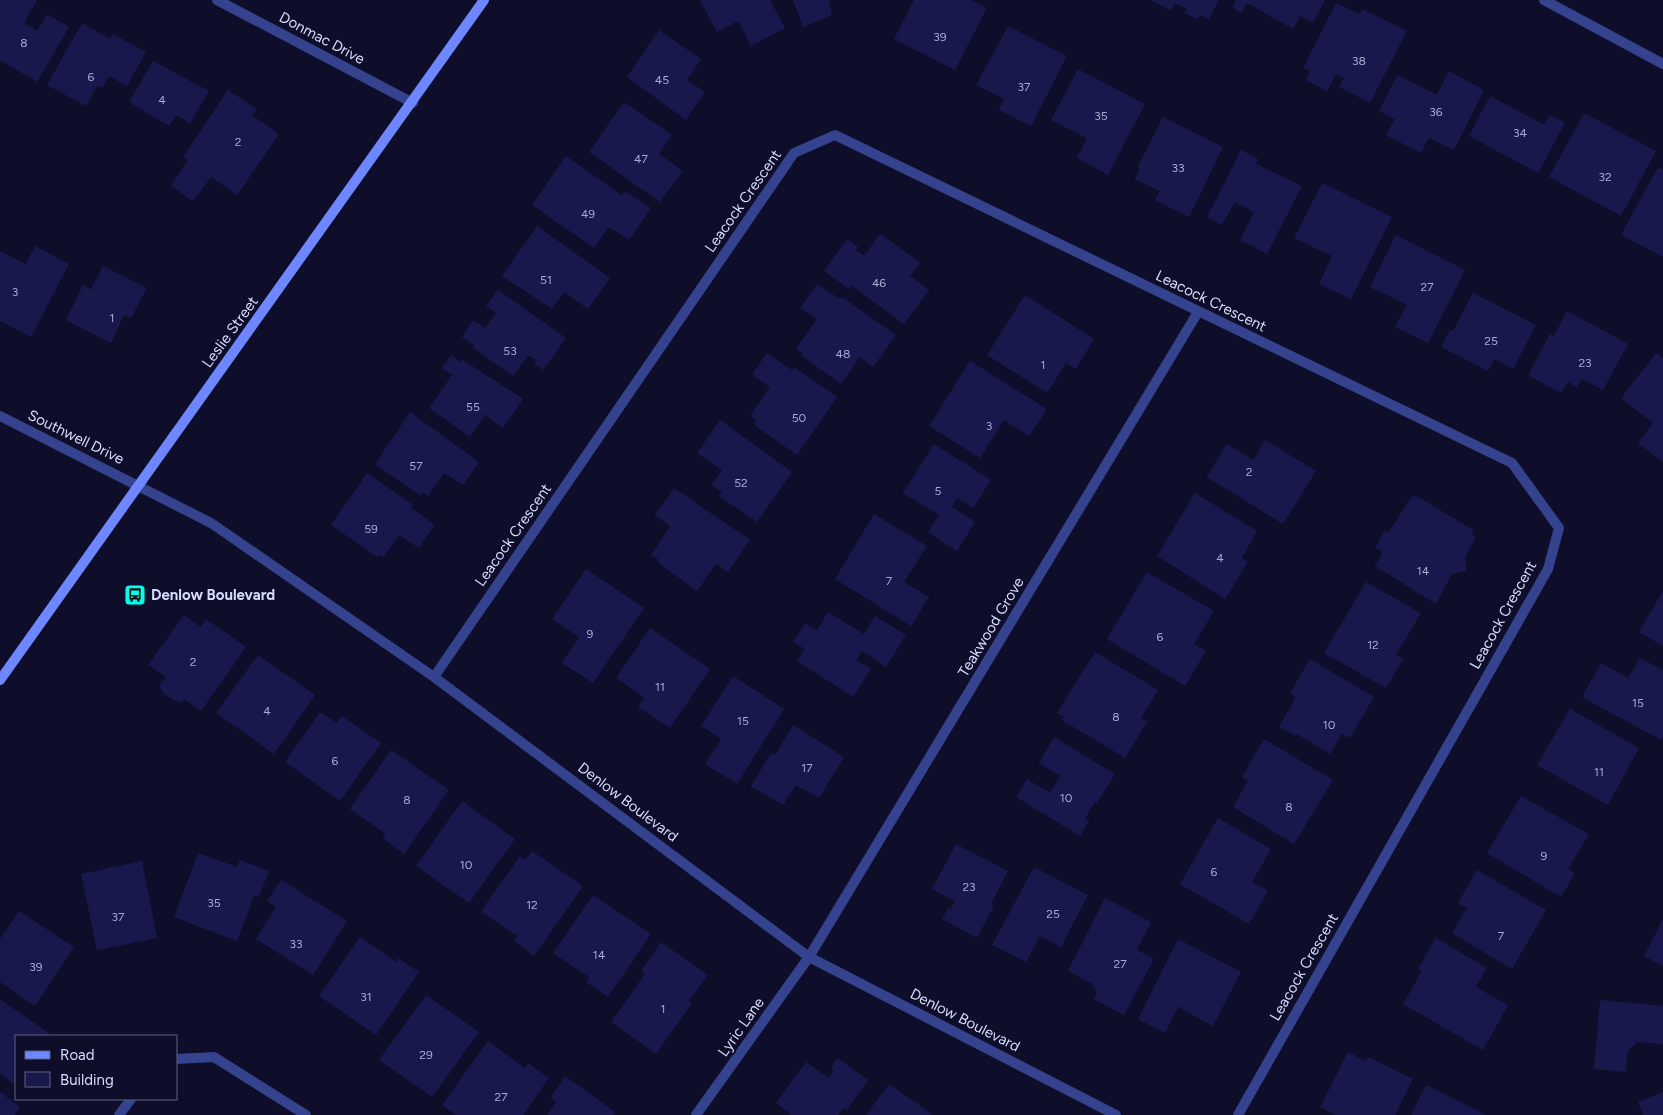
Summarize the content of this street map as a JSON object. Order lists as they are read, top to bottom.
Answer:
{
  "streets": {
    "main road": ["Leslie Street"],
    "street": [
      "Donmac Drive",
      "Leacock Crescent",
      "Southwell Drive",
      "Teakwood Grove",
      "Denlow Boulevard",
      "Lyric Lane"
    ]
  },
  "crossings": [
    ["Donmac Drive", "Leslie Street"],
    ["Leacock Crescent", "Teakwood Grove"],
    ["Leacock Crescent", "Denlow Boulevard"],
    ["Leslie Street", "Southwell Drive"],
    ["Leslie Street", "Denlow Boulevard"],
    ["Southwell Drive", "Denlow Boulevard"],
    ["Teakwood Grove", "Denlow Boulevard"],
    ["Teakwood Grove", "Lyric Lane"],
    ["Denlow Boulevard", "Lyric Lane"]
  ],
  "places": {
    "bus stop": ["Denlow Boulevard"]
  },
  "house_numbers": [
    "39",
    "8",
    "38",
    "6",
    "45",
    "37",
    "4",
    "36",
    "35",
    "34",
    "2",
    "47",
    "33",
    "32",
    "49",
    "51",
    "46",
    "27",
    "3",
    "1",
    "25",
    "53",
    "48",
    "23",
    "1",
    "55",
    "50",
    "3",
    "57",
    "2",
    "52",
    "5",
    "59",
    "4",
    "14",
    "7",
    "9",
    "6",
    "12",
    "2",
    "11",
    "15",
    "4",
    "8",
    "15",
    "10",
    "6",
    "17",
    "11",
    "10",
    "8",
    "8",
    "9",
    "10",
    "6",
    "23",
    "35",
    "12",
    "25",
    "37",
    "7",
    "33",
    "14",
    "27",
    "39",
    "31",
    "1",
    "29",
    "27"
  ],
  "legend": ["Road", "Building"]
}
